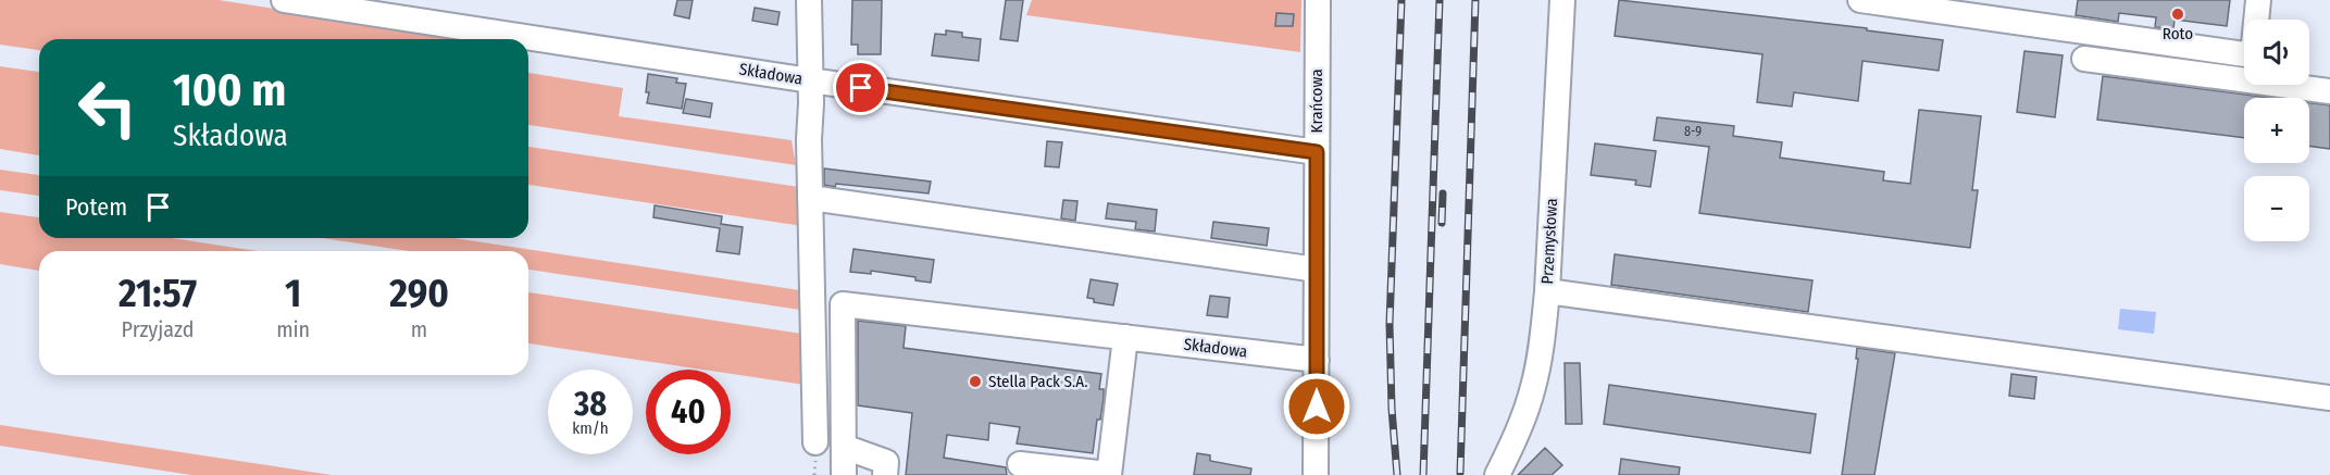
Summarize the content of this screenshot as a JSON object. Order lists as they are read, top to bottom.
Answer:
{
  "streets": {
    "street": ["Składowa", "Krańcowa", "Przemysłowa"]
  },
  "crossings": [
    ["Składowa", "Krańcowa"]
  ],
  "places": ["Roto", "Stella Pack S.A."],
  "house_numbers": ["8-9"],
  "page": {
    "map_buttons": ["+", "−"],
    "turn": ["100 m", "Składowa"],
    "then": "Potem",
    "eta": [
      "21:57",
      "Przyjazd",
      "1",
      "min",
      "290",
      "m"
    ],
    "speed": "38 km/h",
    "limit": "40"
  }
}
